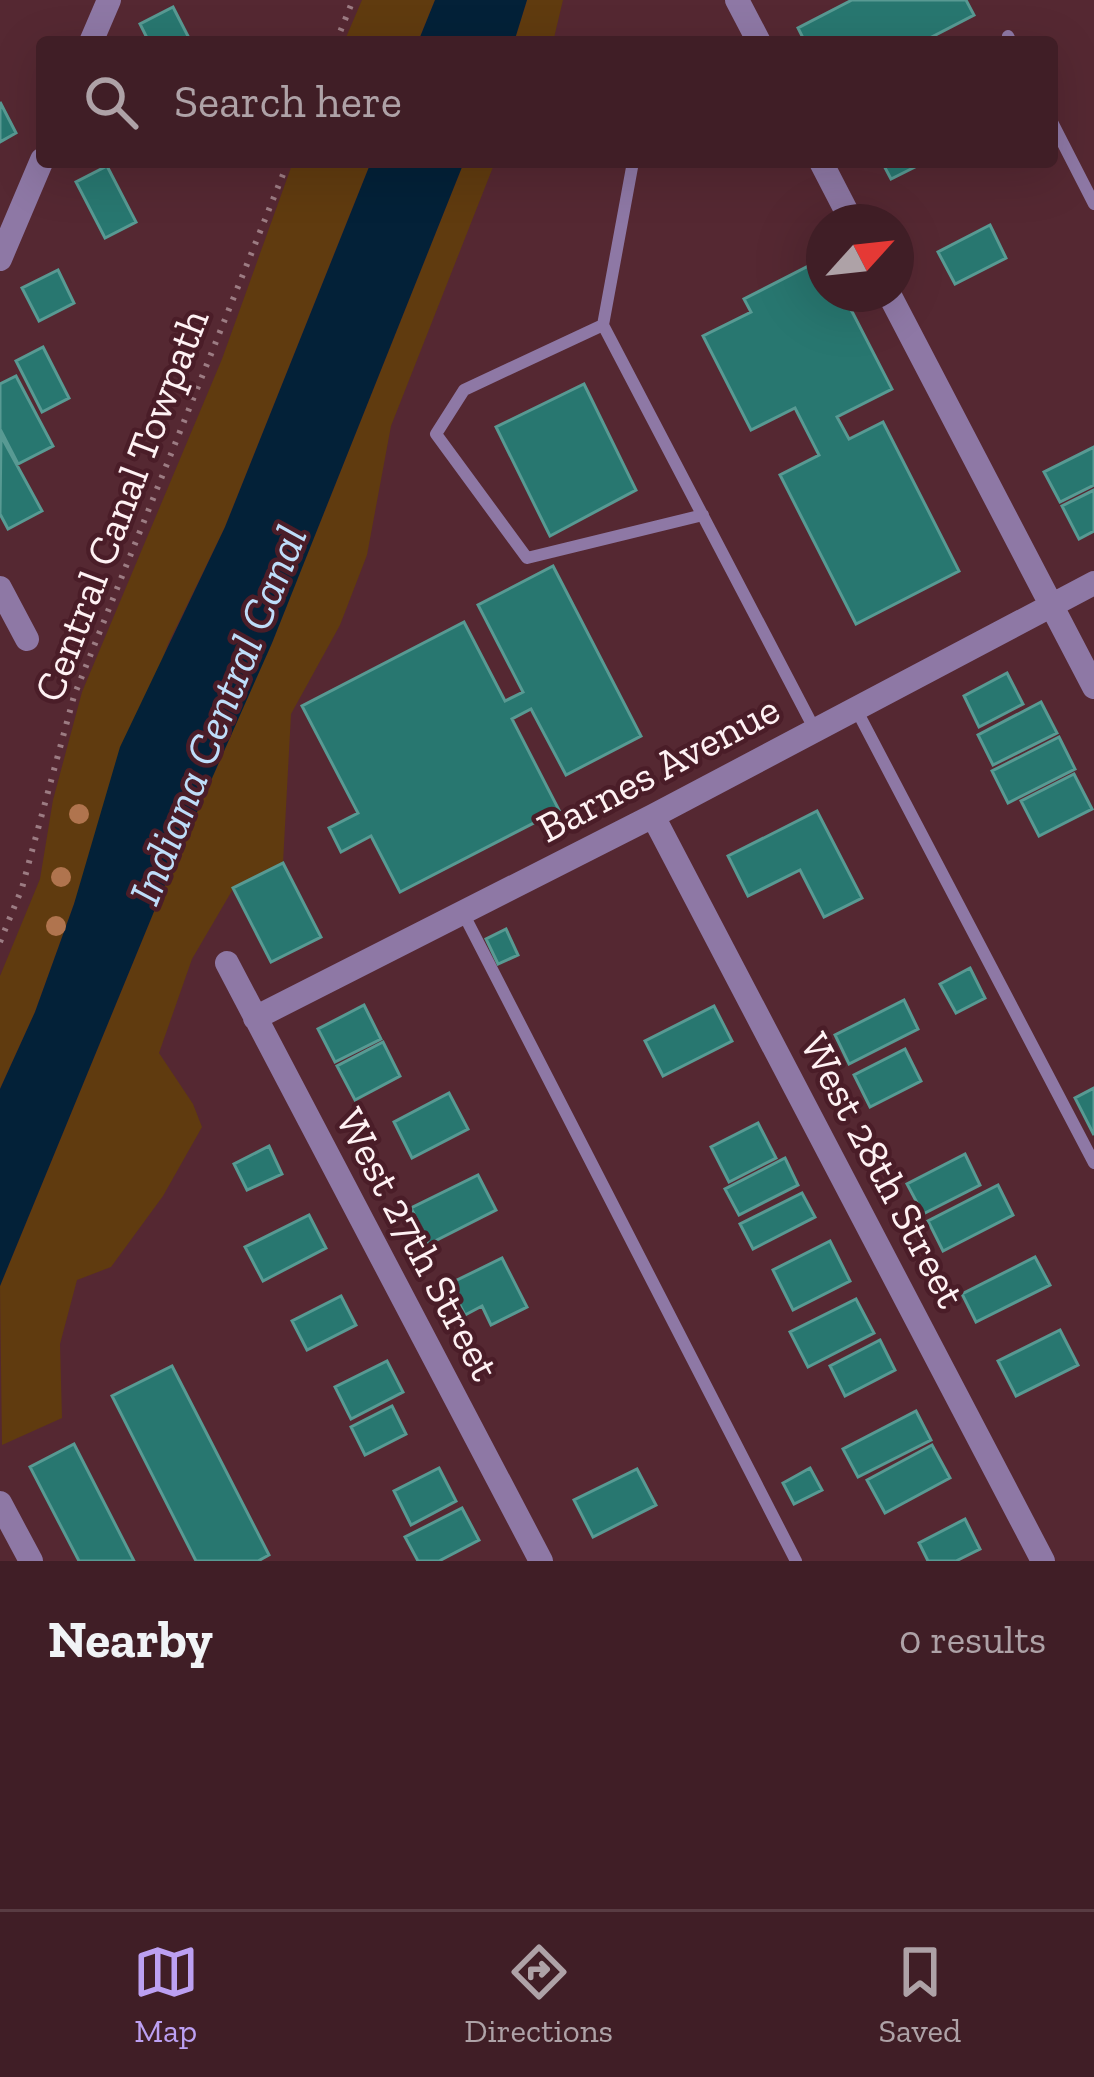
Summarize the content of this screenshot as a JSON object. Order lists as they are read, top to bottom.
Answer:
{
  "streets": {
    "street": ["Barnes Avenue", "West 28th Street", "West 27th Street"],
    "path": ["Central Canal Towpath"]
  },
  "crossings": [
    ["Barnes Avenue", "West 28th Street"],
    ["Barnes Avenue", "West 27th Street"]
  ],
  "water": ["Indiana Central Canal"],
  "north": "top right",
  "page": {
    "search": "Search here",
    "heading": ["Nearby", "0 results"],
    "nav": ["Map", "Directions", "Saved"]
  }
}
